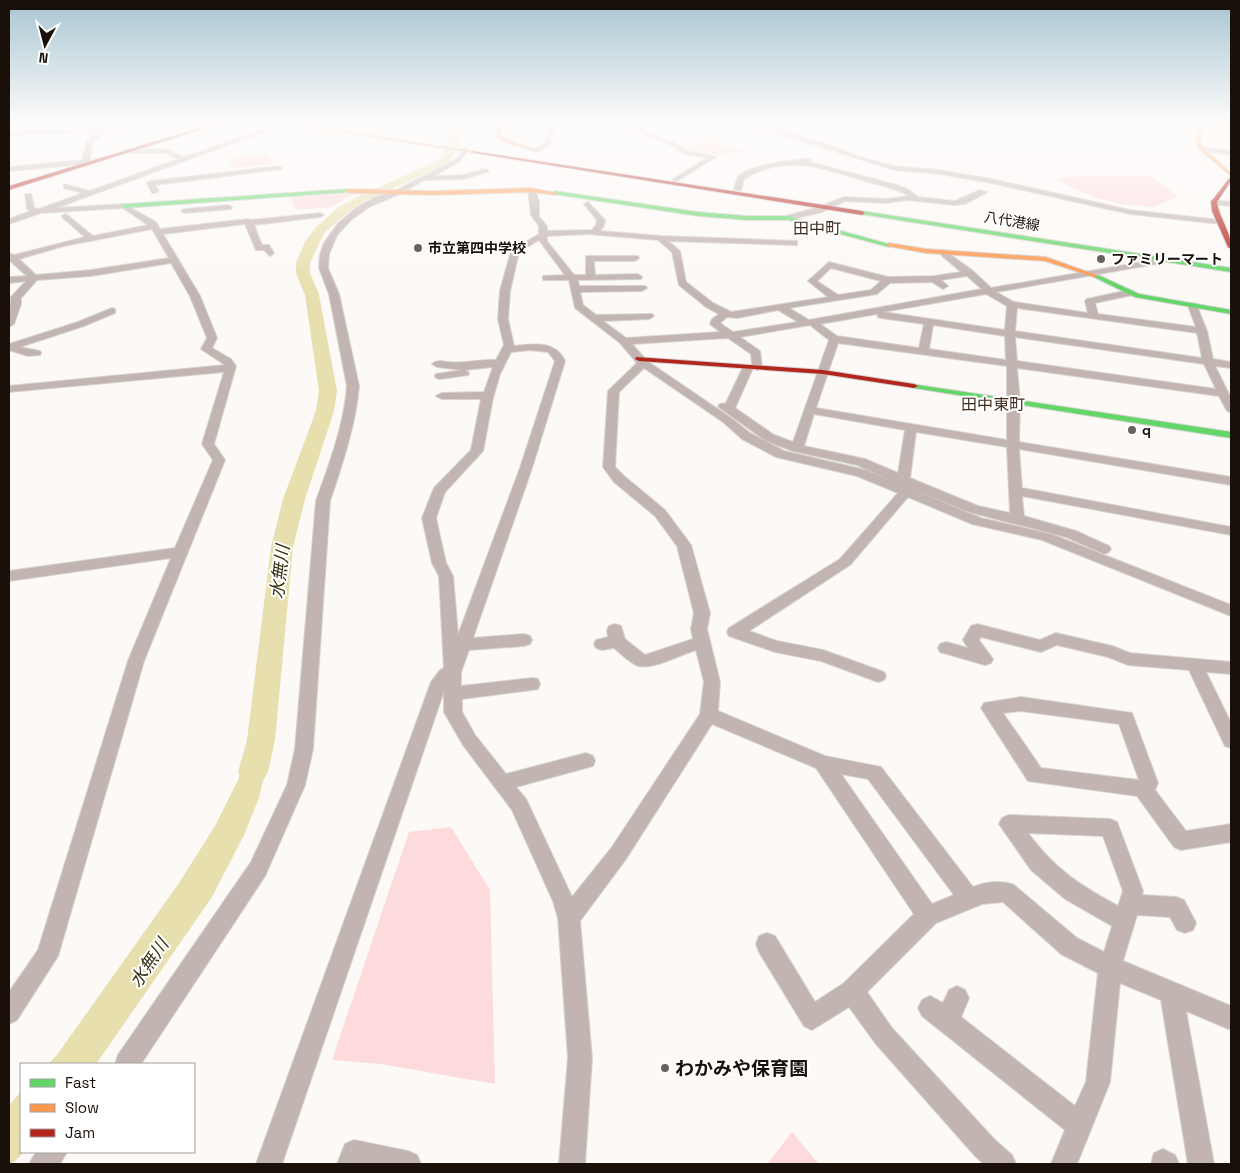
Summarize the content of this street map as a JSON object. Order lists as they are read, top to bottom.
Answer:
{
  "streets": {
    "main road": ["八代港線"]
  },
  "districts": ["田中町", "田中東町"],
  "water": ["水無川"],
  "places": [
    "市立第四中学校",
    "ファミリーマート",
    "q",
    "わかみや保育園"
  ],
  "legend": ["Fast", "Slow", "Jam"],
  "north": "bottom"
}
